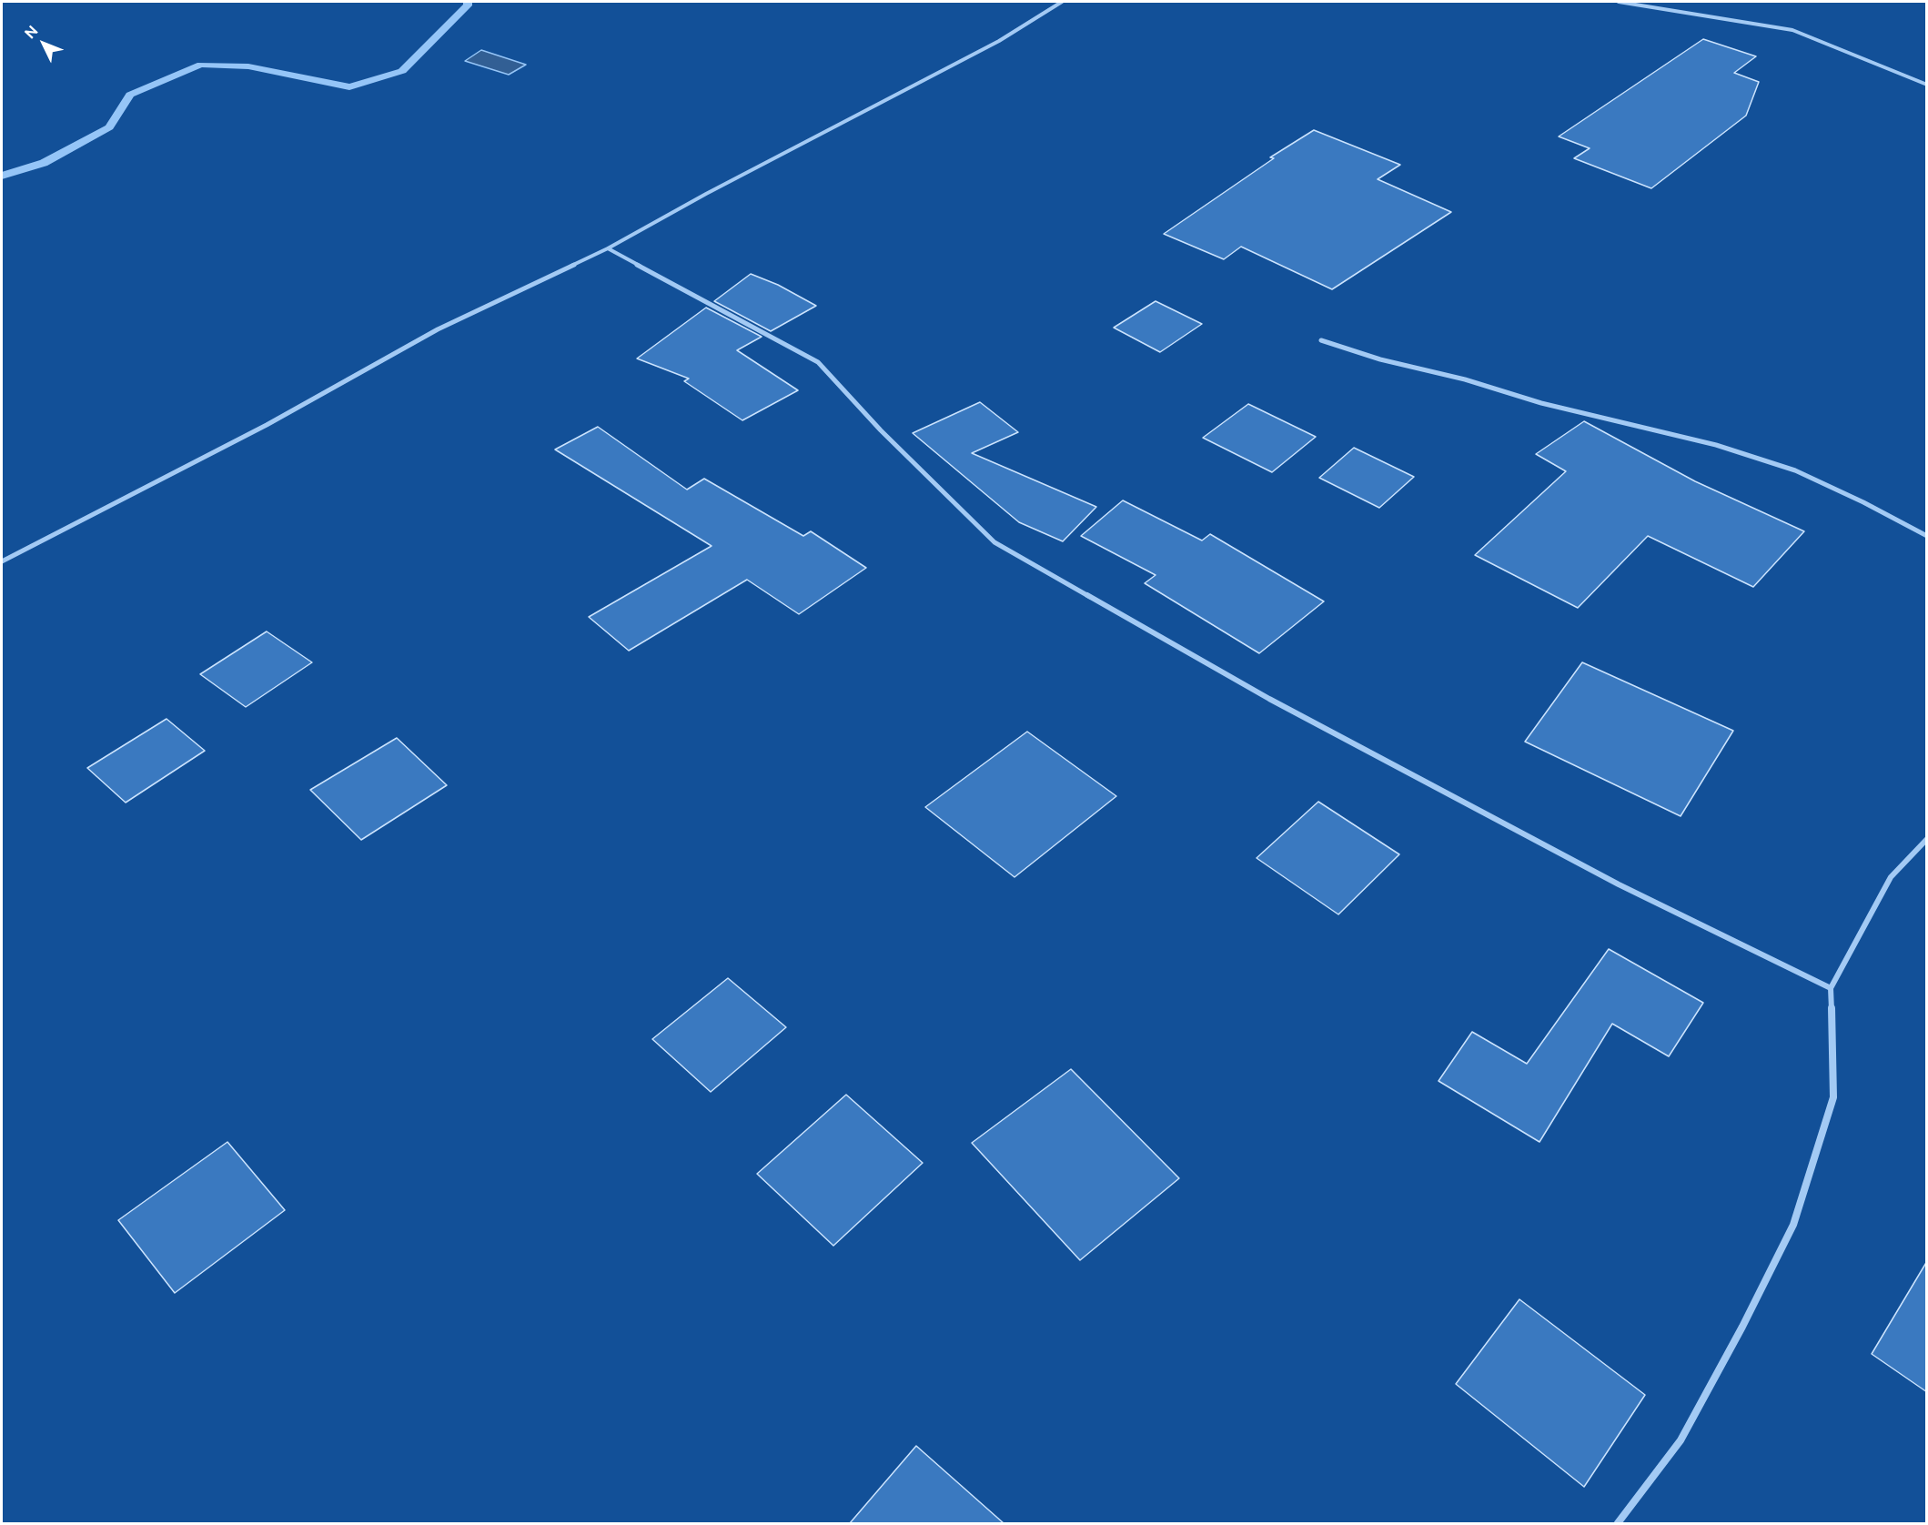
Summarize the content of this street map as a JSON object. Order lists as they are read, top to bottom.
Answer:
{
  "north": "top left"
}
